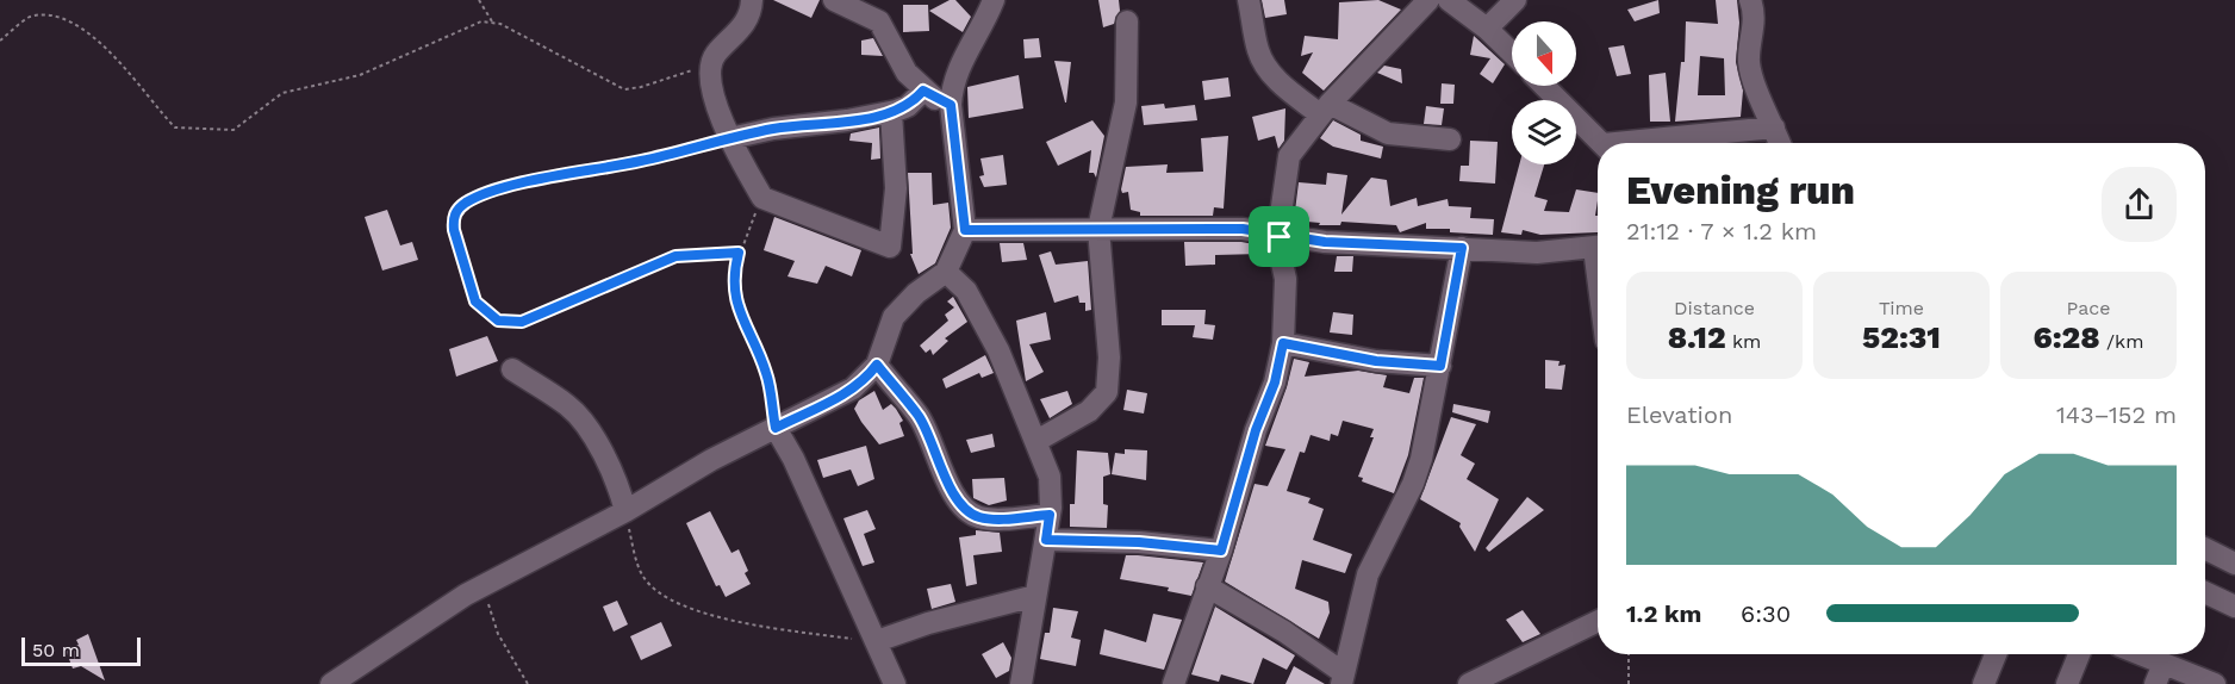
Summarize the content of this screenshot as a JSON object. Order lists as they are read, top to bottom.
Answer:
{
  "scale_bar": "50 m",
  "north": "bottom",
  "page": {
    "heading": ["Evening run", "21:12 · 7 × 1.2 km"],
    "stats": [
      ["Distance", "8.12 km"],
      ["Time", "52:31"],
      ["Pace", "6:28 /km"]
    ],
    "chart": ["Elevation", "143–152 m"],
    "list": [
      {
        "name": "1.2 km",
        "note": "6:30"
      }
    ],
    "scale": "50 m"
  }
}
